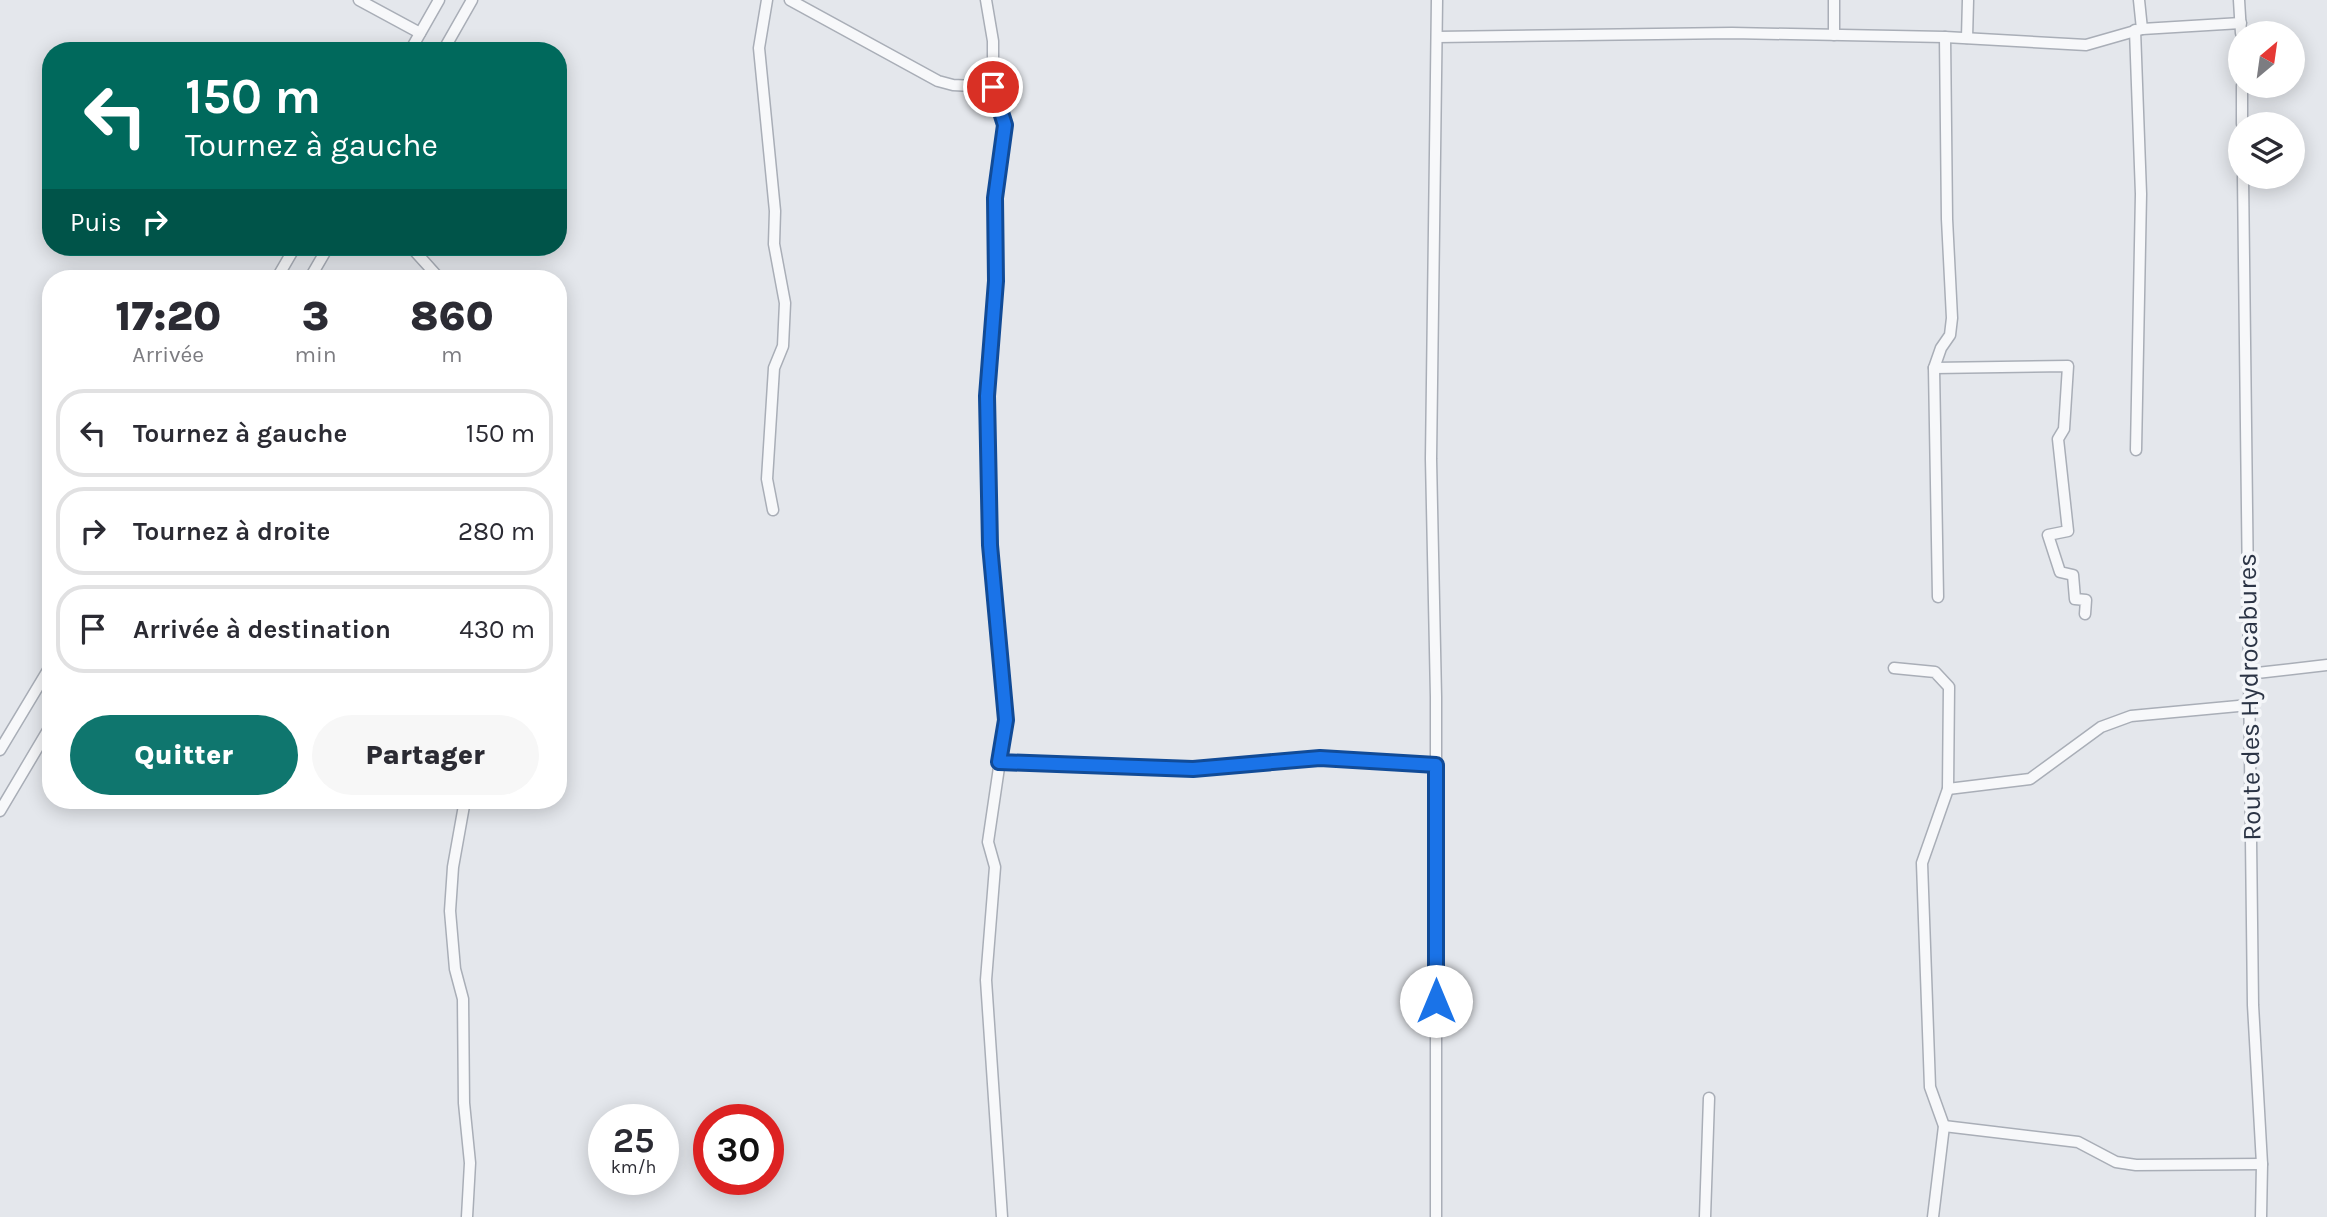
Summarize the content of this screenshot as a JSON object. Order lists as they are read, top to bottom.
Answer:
{
  "streets": {
    "street": ["Route des Hydrocabures"]
  },
  "north": "top right",
  "page": {
    "turn": ["150 m", "Tournez à gauche"],
    "then": "Puis",
    "eta": [
      "17:20",
      "Arrivée",
      "3",
      "min",
      "860",
      "m"
    ],
    "list": [
      {
        "name": "Tournez à gauche",
        "value": "150 m"
      },
      {
        "name": "Tournez à droite",
        "value": "280 m"
      },
      {
        "name": "Arrivée à destination",
        "value": "430 m"
      }
    ],
    "buttons": ["Quitter", "Partager"],
    "speed": "25 km/h",
    "limit": "30"
  }
}
